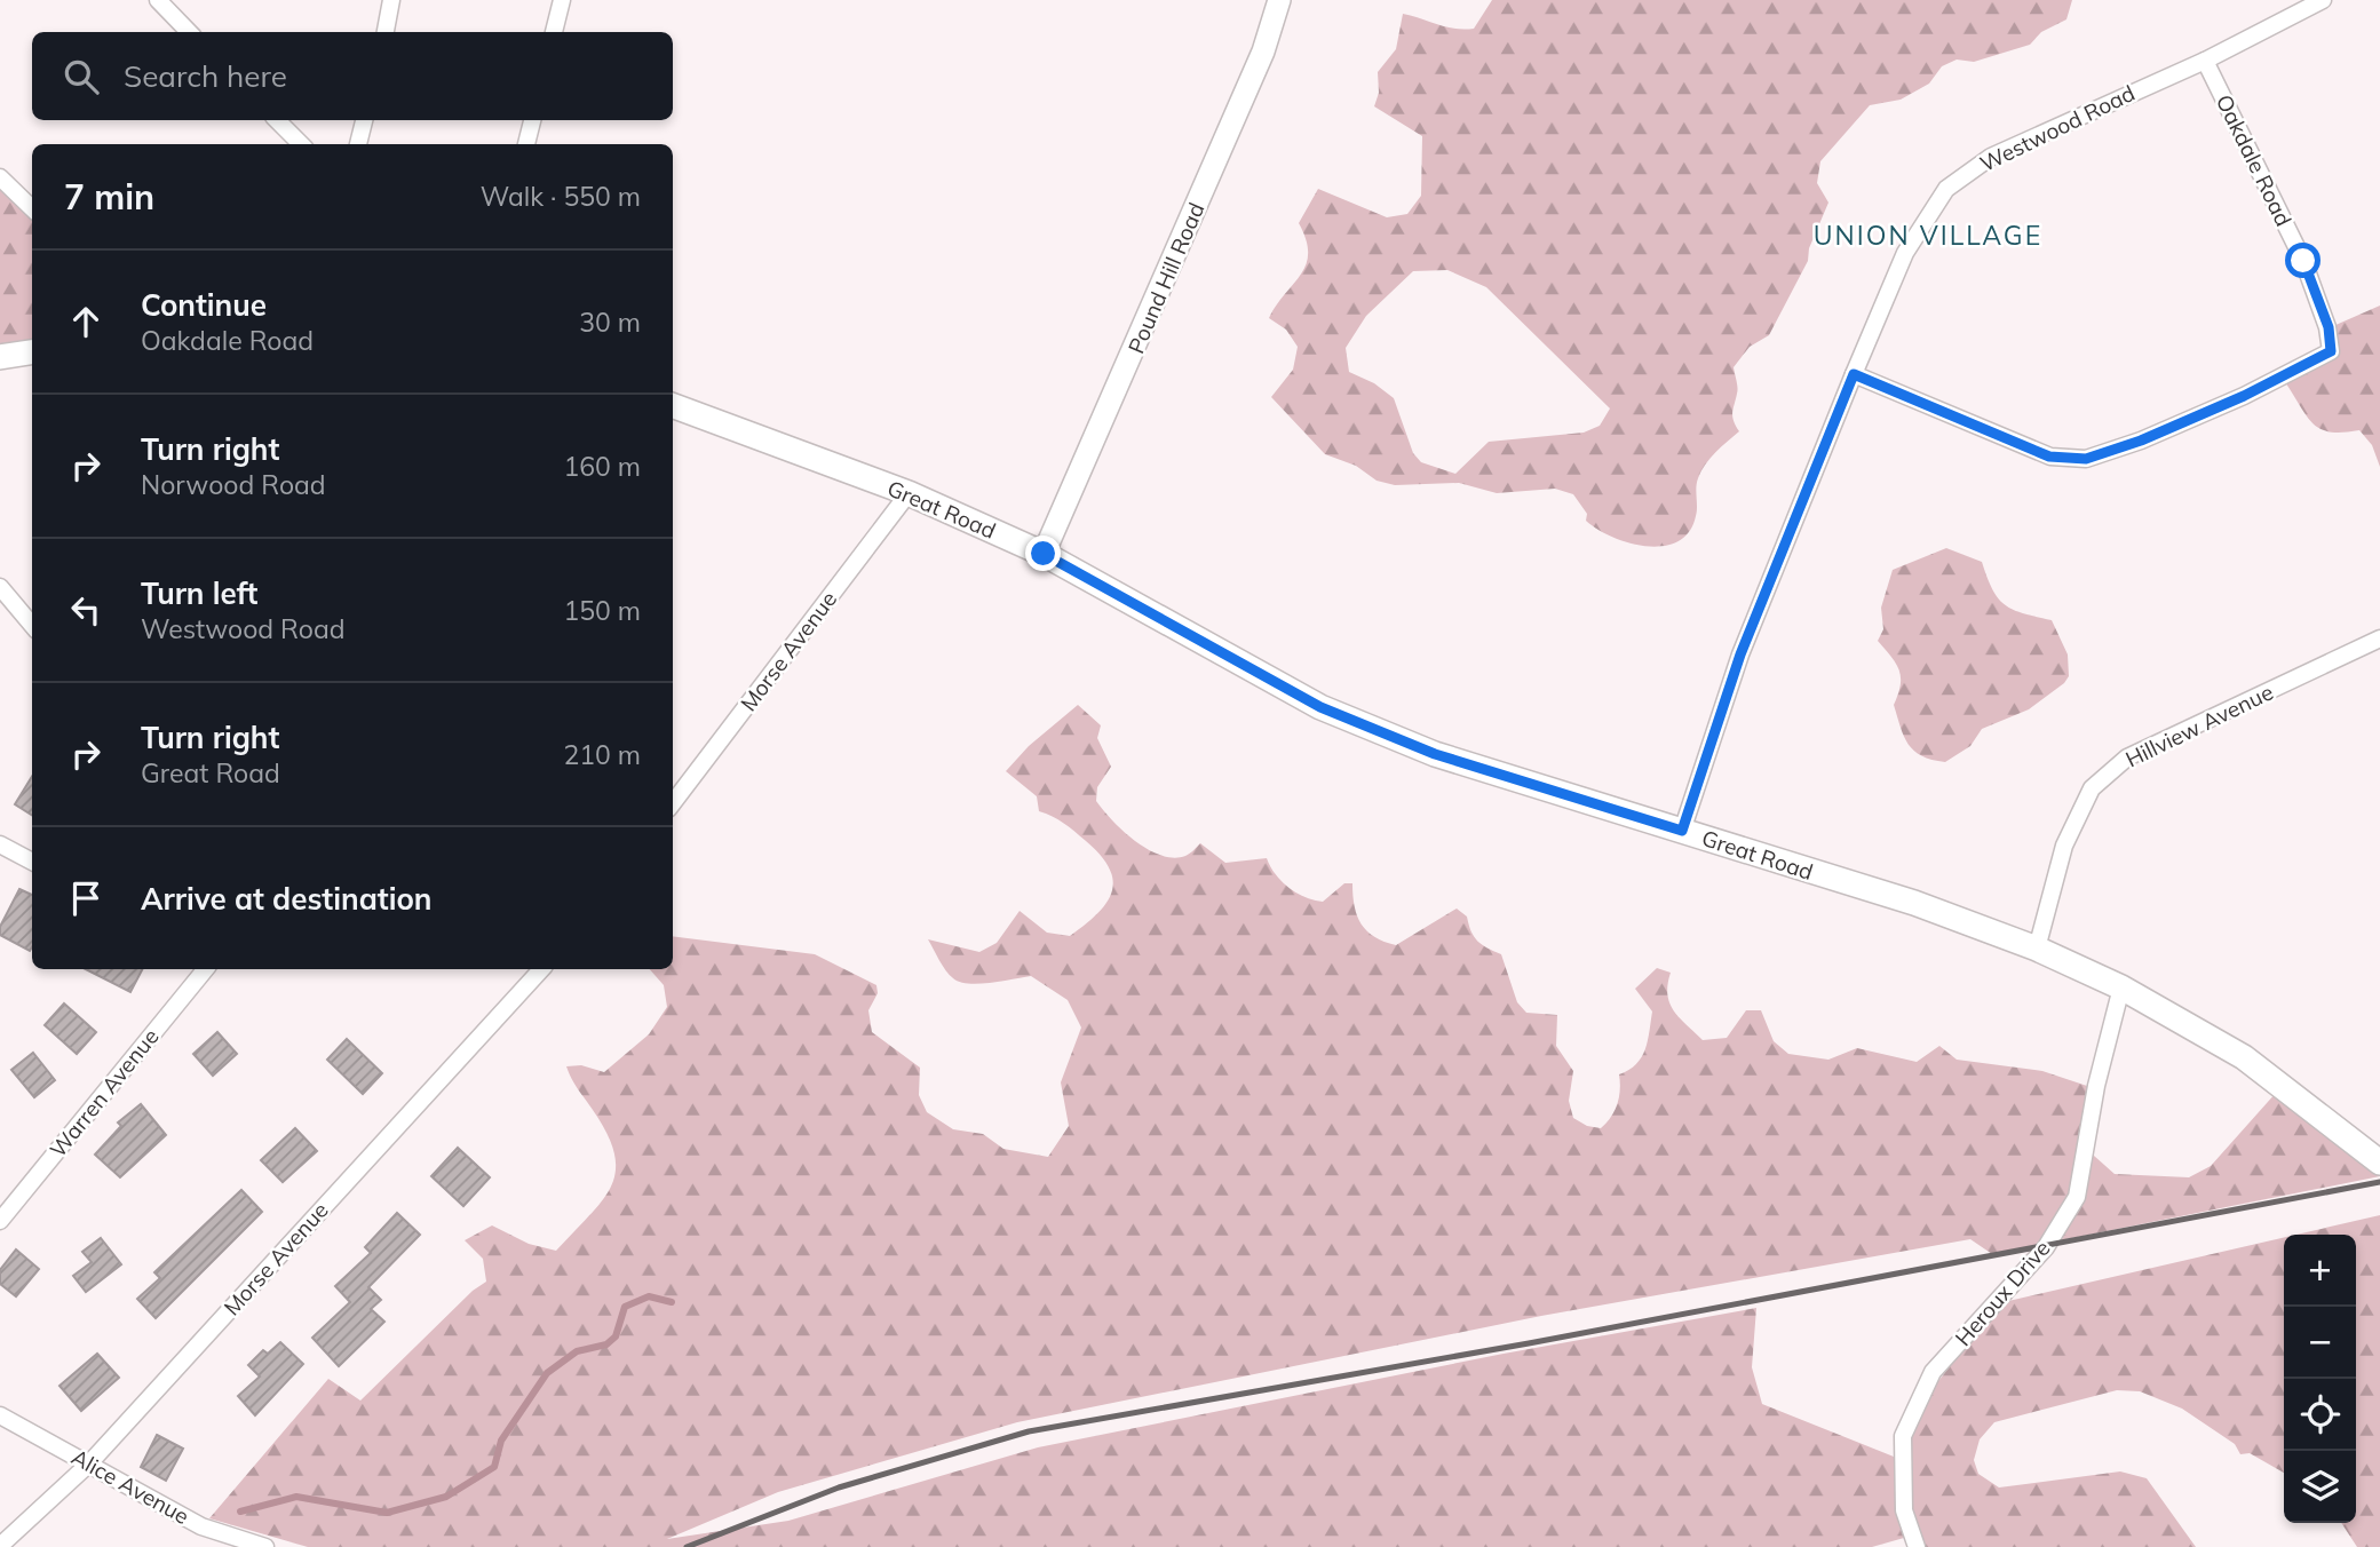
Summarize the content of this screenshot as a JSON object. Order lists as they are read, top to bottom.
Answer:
{
  "streets": {
    "main road": ["Great Road"],
    "street": [
      "Westwood Road",
      "Oakdale Road",
      "Pound Hill Road",
      "Morse Avenue",
      "Hillview Avenue",
      "Warren Avenue",
      "Heroux Drive",
      "Alice Avenue"
    ]
  },
  "crossings": [
    ["Westwood Road", "Oakdale Road"],
    ["Westwood Road", "Great Road"],
    ["Pound Hill Road", "Great Road"],
    ["Great Road", "Morse Avenue"],
    ["Great Road", "Hillview Avenue"],
    ["Great Road", "Heroux Drive"],
    ["Morse Avenue", "Alice Avenue"]
  ],
  "districts": ["UNION VILLAGE"],
  "page": {
    "search": "Search here",
    "heading": ["7 min", "Walk · 550 m"],
    "list": [
      ["Continue", "Oakdale Road", "30 m"],
      ["Turn right", "Norwood Road", "160 m"],
      ["Turn left", "Westwood Road", "150 m"],
      ["Turn right", "Great Road", "210 m"],
      "Arrive at destination"
    ],
    "map_buttons": ["+", "−"]
  }
}
